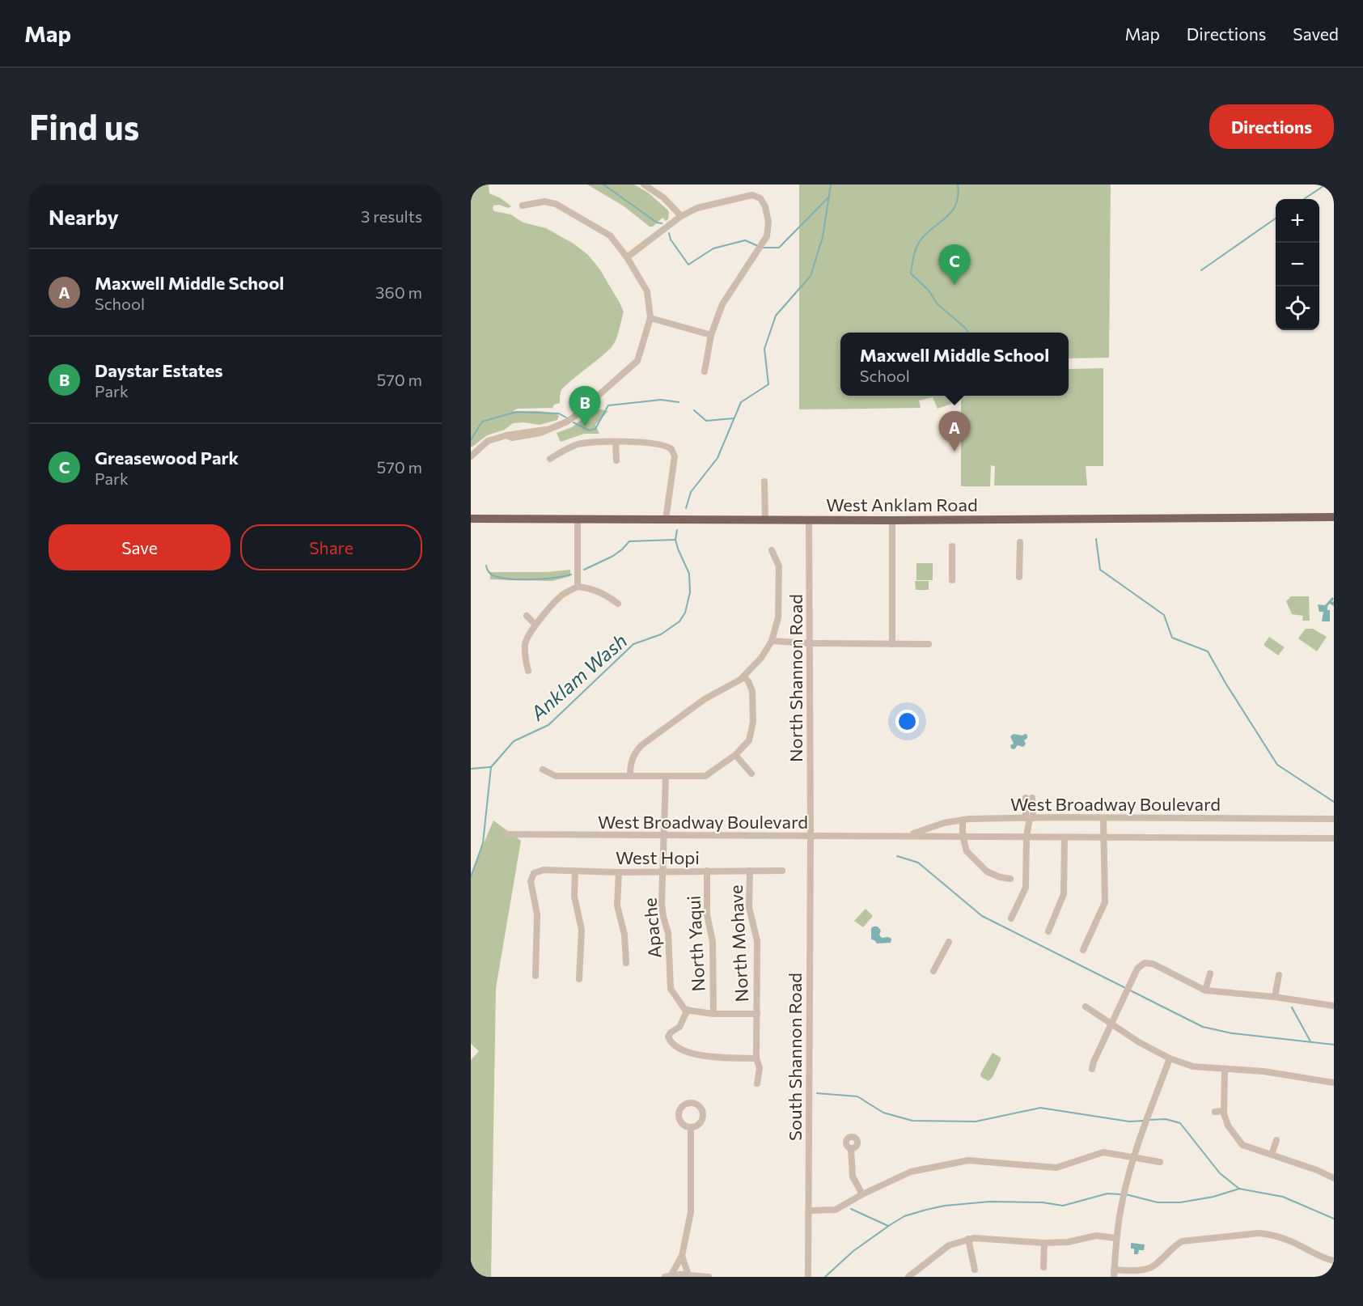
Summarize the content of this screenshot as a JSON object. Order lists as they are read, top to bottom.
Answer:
{
  "streets": {
    "main road": ["West Anklam Road"],
    "street": [
      "North Shannon Road",
      "West Broadway Boulevard",
      "West Hopi",
      "Apache",
      "North Yaqui",
      "North Mohave",
      "South Shannon Road"
    ]
  },
  "crossings": [
    ["West Anklam Road", "North Shannon Road"],
    ["North Shannon Road", "West Broadway Boulevard"],
    ["North Shannon Road", "South Shannon Road"],
    ["West Broadway Boulevard", "Apache"],
    ["West Broadway Boulevard", "South Shannon Road"],
    ["West Hopi", "Apache"],
    ["West Hopi", "North Yaqui"],
    ["West Hopi", "North Mohave"]
  ],
  "water": ["Anklam Wash"],
  "page": {
    "header": "Map",
    "nav": ["Map", "Directions", "Saved"],
    "buttons": [
      "Directions",
      ["Save", "Share"]
    ],
    "title": "Find us",
    "heading": ["Nearby", "3 results"],
    "map_buttons": ["+", "−"],
    "pins": ["C", "B", "A"],
    "list": [
      {
        "mark": "A",
        "name": "Maxwell Middle School",
        "note": "School",
        "value": "360 m"
      },
      {
        "mark": "B",
        "name": "Daystar Estates",
        "note": "Park",
        "value": "570 m"
      },
      {
        "mark": "C",
        "name": "Greasewood Park",
        "note": "Park",
        "value": "570 m"
      }
    ],
    "popup": ["Maxwell Middle School", "School"]
  }
}
